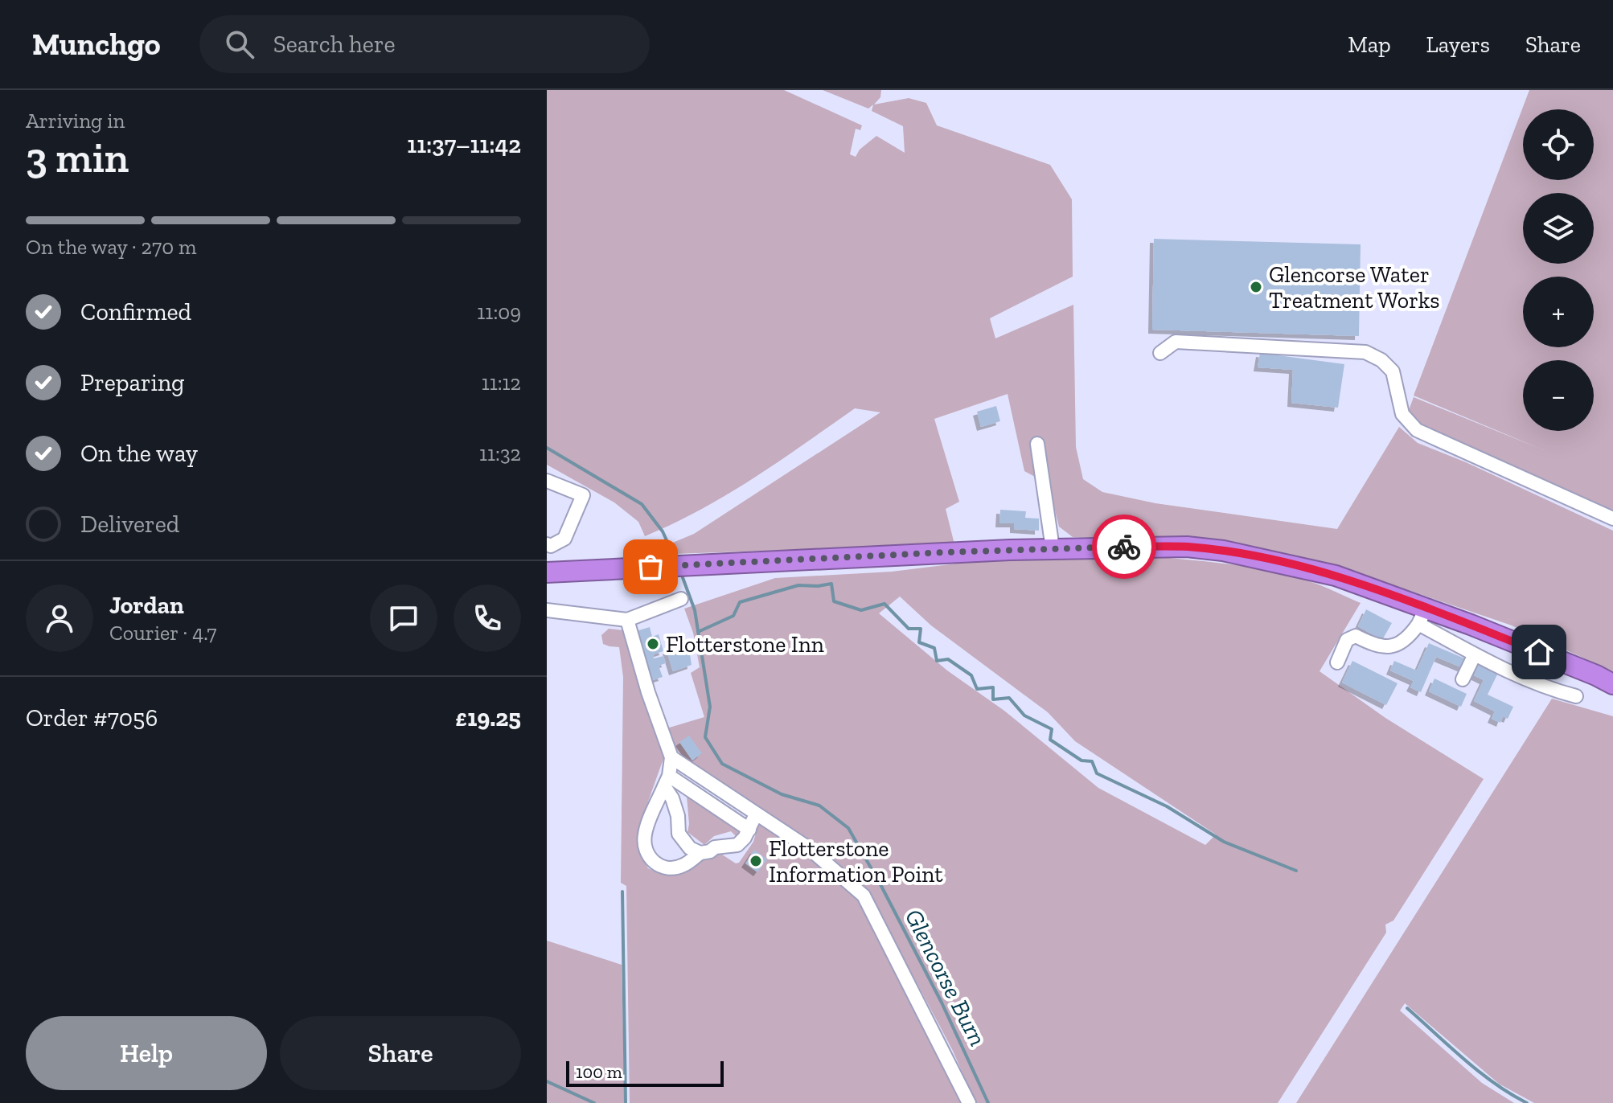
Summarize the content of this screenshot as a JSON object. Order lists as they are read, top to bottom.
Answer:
{
  "water": ["Glencorse Burn"],
  "places": ["Glencorse Water Treatment Works", "Flotterstone Inn", "Flotterstone Information Point"],
  "scale_bar": "100 m",
  "page": {
    "header": "Munchgo",
    "search": "Search here",
    "nav": ["Map", "Layers", "Share"],
    "heading": ["3 min", "Arriving in", "11:37–11:42"],
    "panel": [
      "Jordan",
      "Courier · 4.7",
      "Order #7056",
      "£19.25"
    ],
    "map_buttons": ["+", "−"],
    "bar": "On the way · 270 m",
    "list": [
      ["Confirmed", "11:09"],
      ["Preparing", "11:12"],
      ["On the way", "11:32"],
      "Delivered"
    ],
    "buttons": ["Help", "Share"],
    "scale": "100 m"
  }
}
